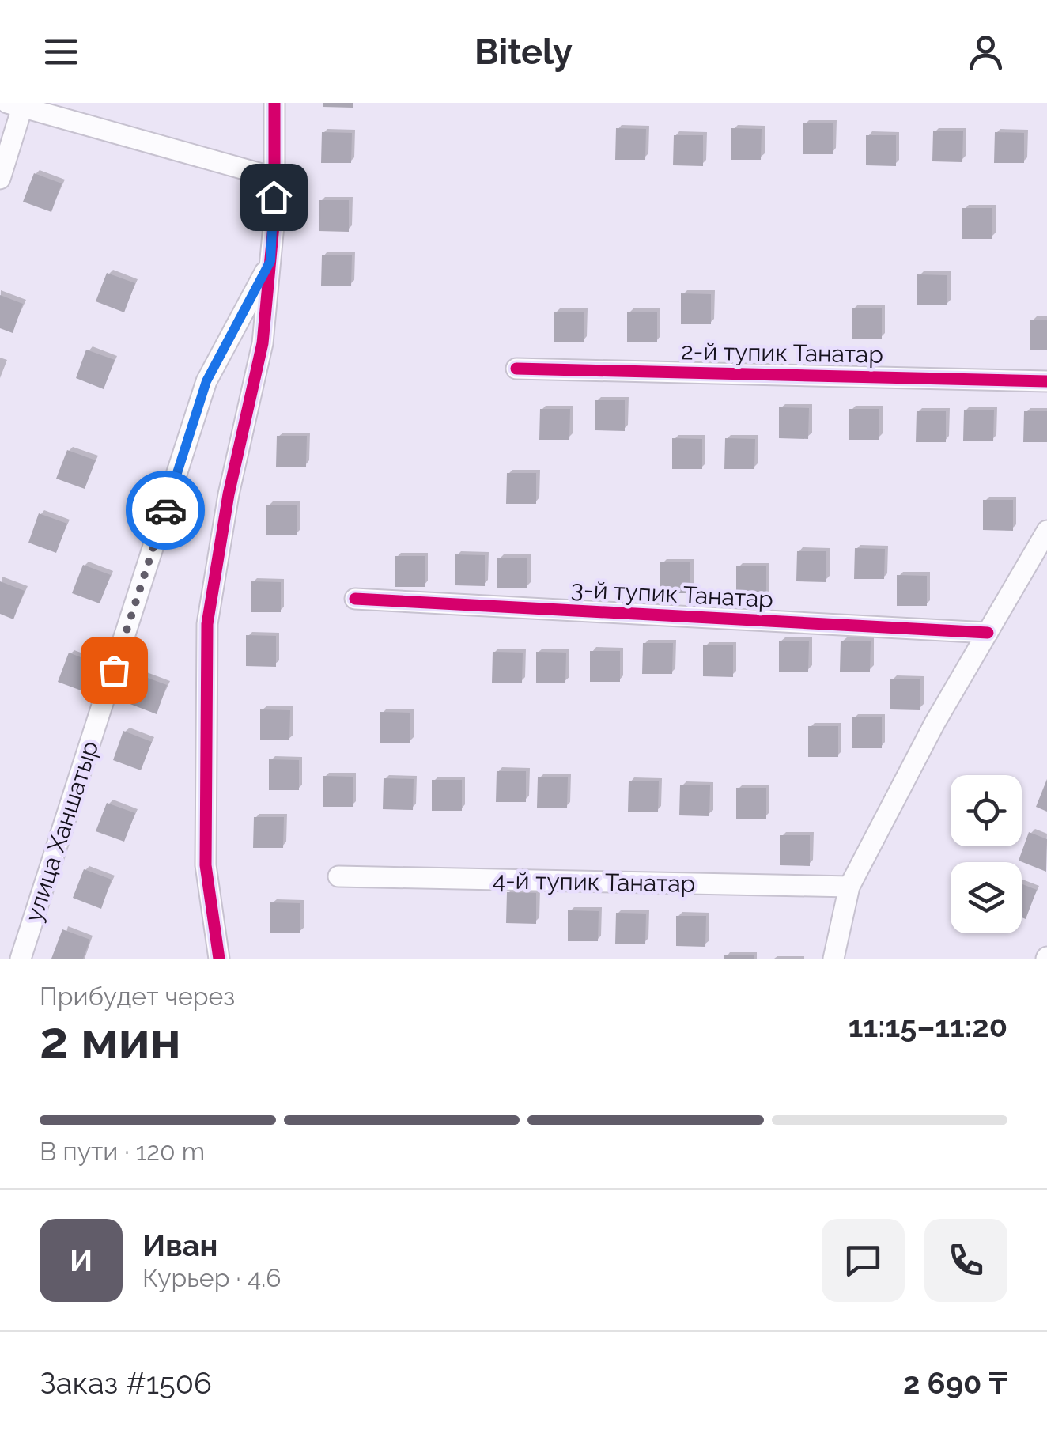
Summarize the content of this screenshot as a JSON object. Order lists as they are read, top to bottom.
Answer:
{
  "streets": {
    "street": [
      "2-й тупик Танатар",
      "3-й тупик Танатар",
      "улица Ханшатыр",
      "4-й тупик Танатар"
    ]
  },
  "page": {
    "header": "Bitely",
    "heading": ["2 мин", "Прибудет через", "11:15–11:20"],
    "panel": [
      "Иван",
      "Курьер · 4.6",
      "Заказ #1506",
      "2 690 ₸"
    ],
    "bar": "В пути · 120 m",
    "round": "И"
  }
}
